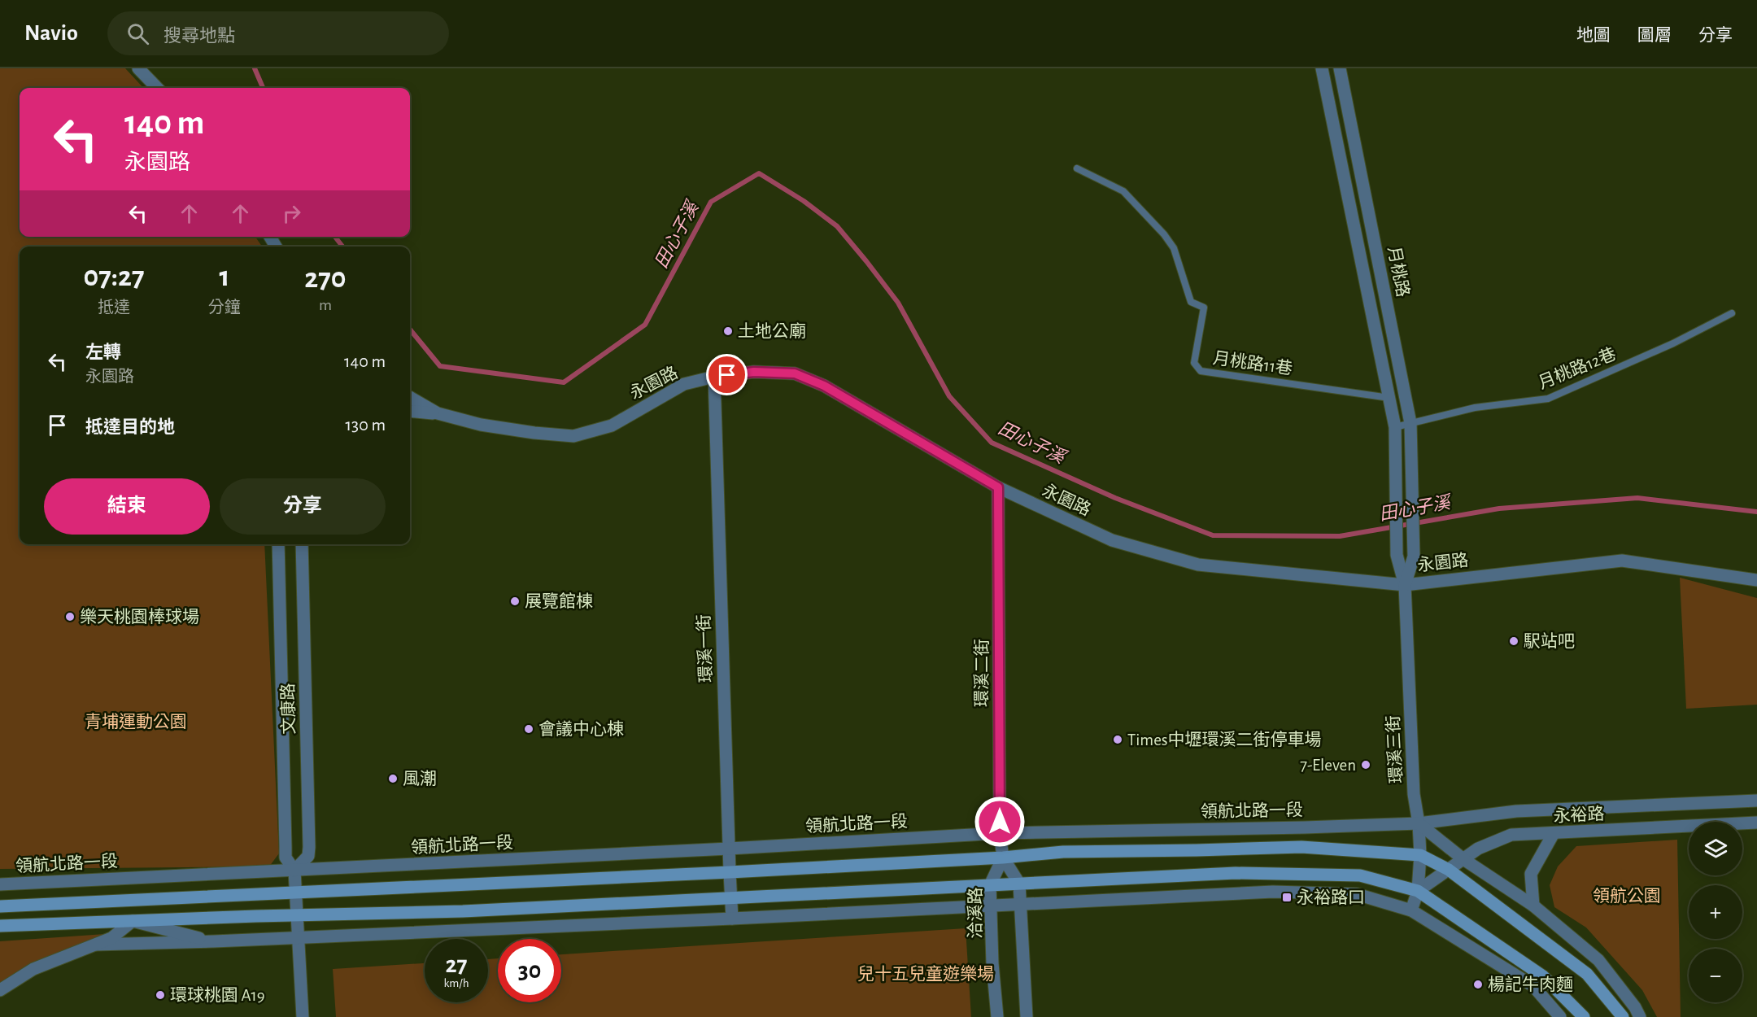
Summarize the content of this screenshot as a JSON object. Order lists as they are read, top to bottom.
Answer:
{
  "streets": {
    "street": [
      "月桃路",
      "永園路",
      "環溪一街",
      "環溪二街",
      "文康路",
      "環溪三街",
      "領航北路一段",
      "永裕路",
      "洽溪路"
    ],
    "lane": ["月桃路11巷", "月桃路12巷"]
  },
  "crossings": [
    ["月桃路", "月桃路11巷"],
    ["月桃路", "月桃路12巷"],
    ["月桃路", "永園路"],
    ["月桃路", "環溪三街"],
    ["永園路", "環溪一街"],
    ["永園路", "環溪二街"],
    ["永園路", "環溪三街"],
    ["環溪一街", "領航北路一段"],
    ["環溪二街", "領航北路一段"],
    ["環溪二街", "洽溪路"],
    ["文康路", "領航北路一段"],
    ["環溪三街", "領航北路一段"],
    ["環溪三街", "永裕路"],
    ["領航北路一段", "永裕路"]
  ],
  "water": ["田心子溪"],
  "parks": ["青埔運動公園", "領航公園", "兒十五兒童遊樂場"],
  "places": {
    "other": [
      "土地公廟",
      "展覽館棟",
      "樂天桃園棒球場",
      "駅站吧",
      "會議中心棟",
      "Times中壢環溪二街停車場",
      "7-Eleven",
      "風潮",
      "楊記牛肉麵",
      "環球桃園 A19"
    ],
    "transit": ["永裕路口"]
  },
  "page": {
    "header": "Navio",
    "search": "搜尋地點",
    "nav": ["地圖", "圖層", "分享"],
    "turn": ["140 m", "永園路"],
    "eta": [
      "07:27",
      "抵達",
      "1",
      "分鐘",
      "270",
      "m"
    ],
    "list": [
      {
        "name": "左轉",
        "note": "永園路",
        "value": "140 m"
      },
      {
        "name": "抵達目的地",
        "value": "130 m"
      }
    ],
    "buttons": ["結束", "分享"],
    "map_buttons": ["+", "−"],
    "speed": "27 km/h",
    "limit": "30"
  }
}
